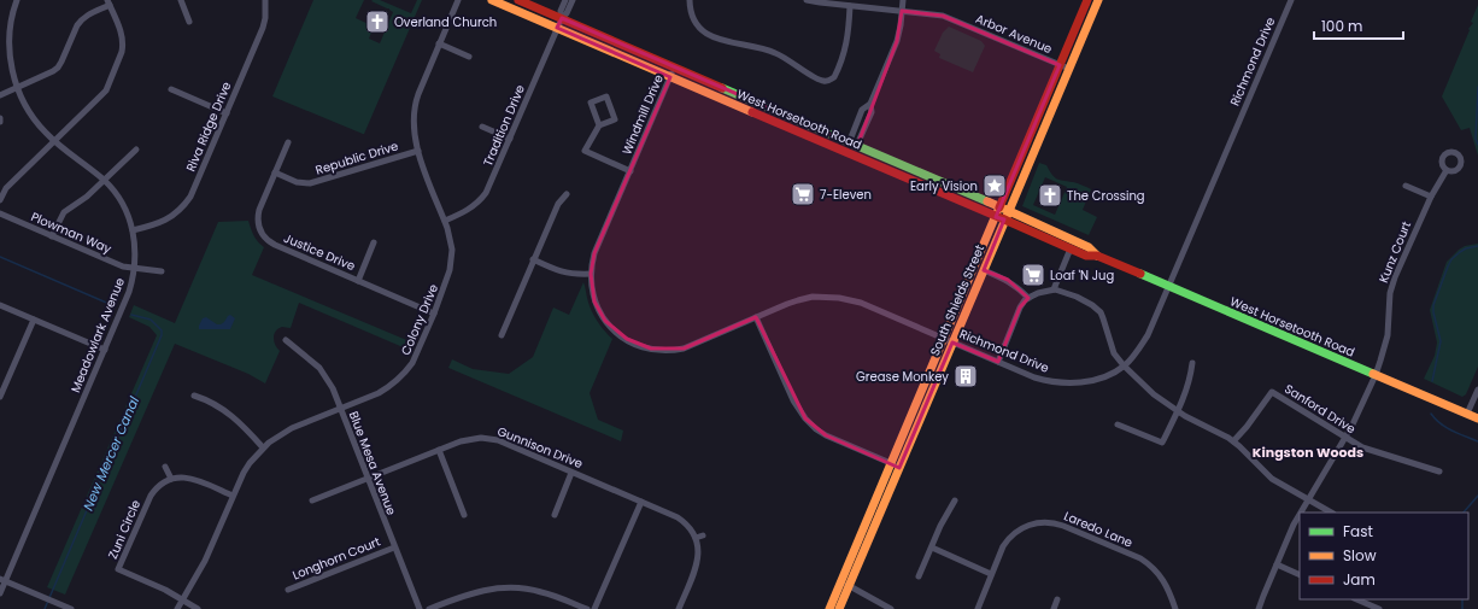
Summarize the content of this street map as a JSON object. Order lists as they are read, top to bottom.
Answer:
{
  "streets": {
    "main road": ["West Horsetooth Road", "South Shields Street"],
    "street": [
      "Arbor Avenue",
      "Richmond Drive",
      "Windmill Drive",
      "Tradition Drive",
      "Riva Ridge Drive",
      "Republic Drive",
      "Plowman Way",
      "Justice Drive",
      "Kunz Court",
      "Colony Drive",
      "Meadowlark Avenue",
      "Sanford Drive",
      "Gunnison Drive",
      "Blue Mesa Avenue",
      "Zuni Circle",
      "Laredo Lane",
      "Longhorn Court"
    ]
  },
  "crossings": [
    ["Arbor Avenue", "South Shields Street"],
    ["Richmond Drive", "Windmill Drive"],
    ["Richmond Drive", "West Horsetooth Road"],
    ["Richmond Drive", "South Shields Street"],
    ["Windmill Drive", "West Horsetooth Road"],
    ["West Horsetooth Road", "Tradition Drive"],
    ["West Horsetooth Road", "Kunz Court"],
    ["West Horsetooth Road", "South Shields Street"],
    ["Tradition Drive", "Colony Drive"],
    ["Riva Ridge Drive", "Meadowlark Avenue"],
    ["Republic Drive", "Justice Drive"],
    ["Republic Drive", "Colony Drive"],
    ["Plowman Way", "Meadowlark Avenue"],
    ["Justice Drive", "Colony Drive"],
    ["Kunz Court", "Sanford Drive"],
    ["Colony Drive", "Blue Mesa Avenue"],
    ["Colony Drive", "Zuni Circle"],
    ["Gunnison Drive", "Blue Mesa Avenue"],
    ["Blue Mesa Avenue", "Longhorn Court"]
  ],
  "districts": ["Kingston Woods"],
  "water": ["New Mercer Canal"],
  "places": {
    "church": ["Overland Church", "The Crossing"],
    "place": ["Early Vision"],
    "supermarket": ["7-Eleven", "Loaf 'N Jug"],
    "building": ["Grease Monkey"]
  },
  "legend": ["Fast", "Slow", "Jam"],
  "scale_bar": "100 m"
}
